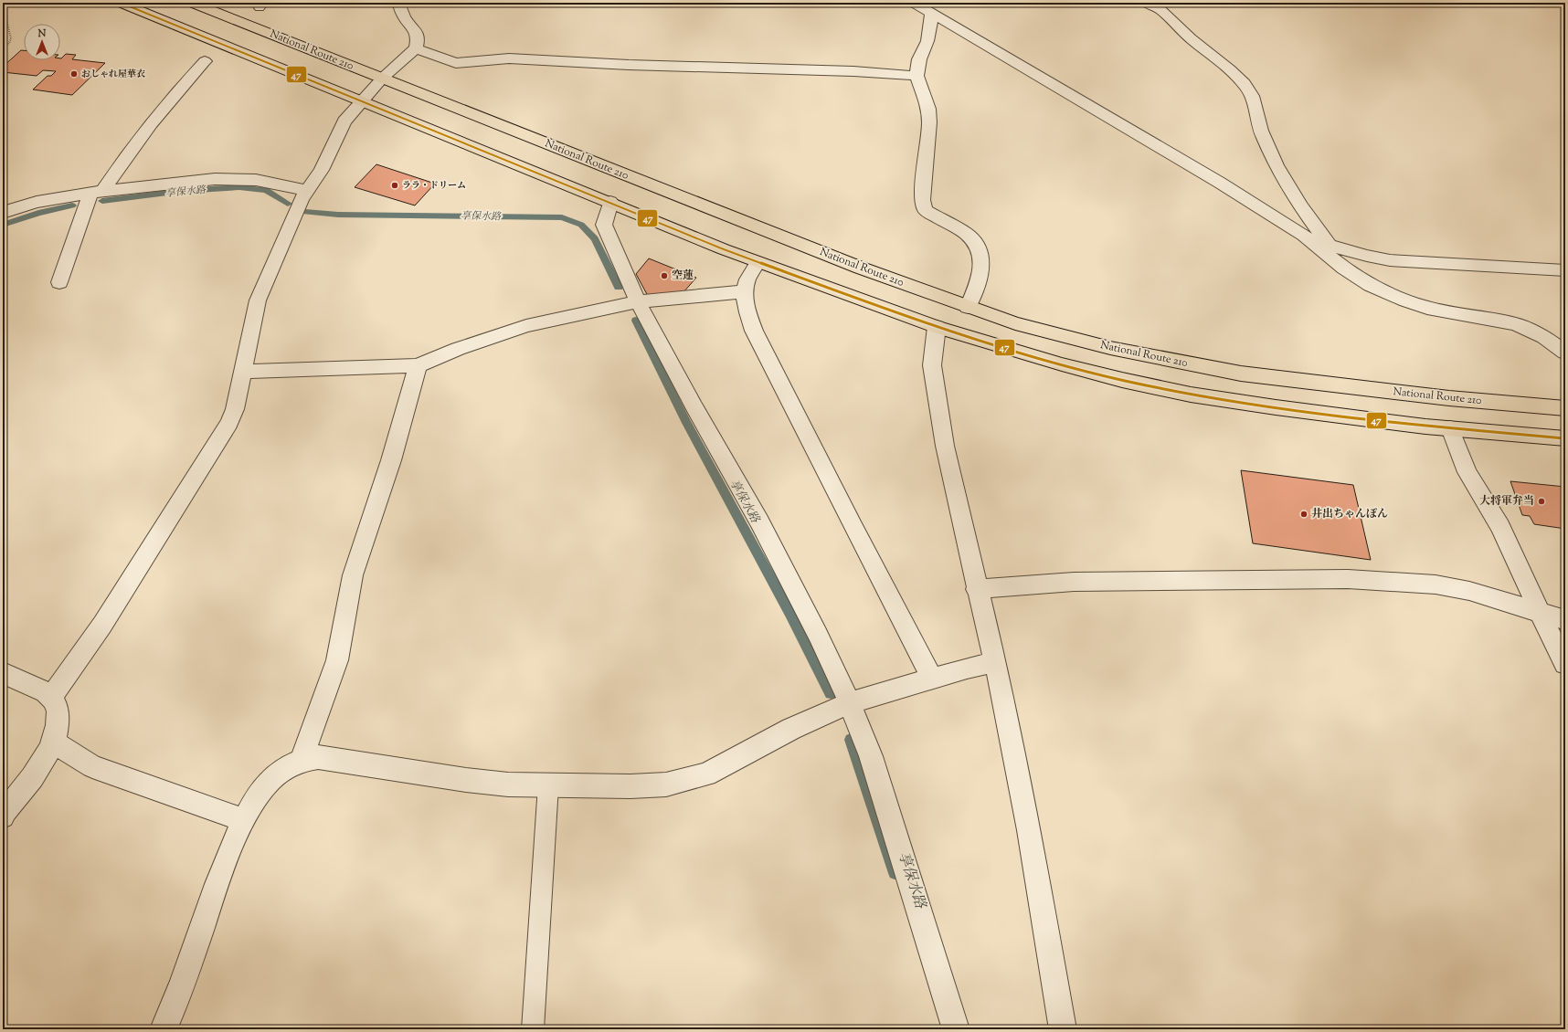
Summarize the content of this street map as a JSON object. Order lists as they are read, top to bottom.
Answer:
{
  "streets": {
    "highway": ["National Route 210"]
  },
  "water": ["享保水路"],
  "places": [
    "おしゃれ屋華衣",
    "ララ・ドリーム",
    "空蓮",
    "大将軍弁当",
    "井出ちゃんぽん"
  ],
  "lines": ["transit line 47"],
  "north": "top"
}
